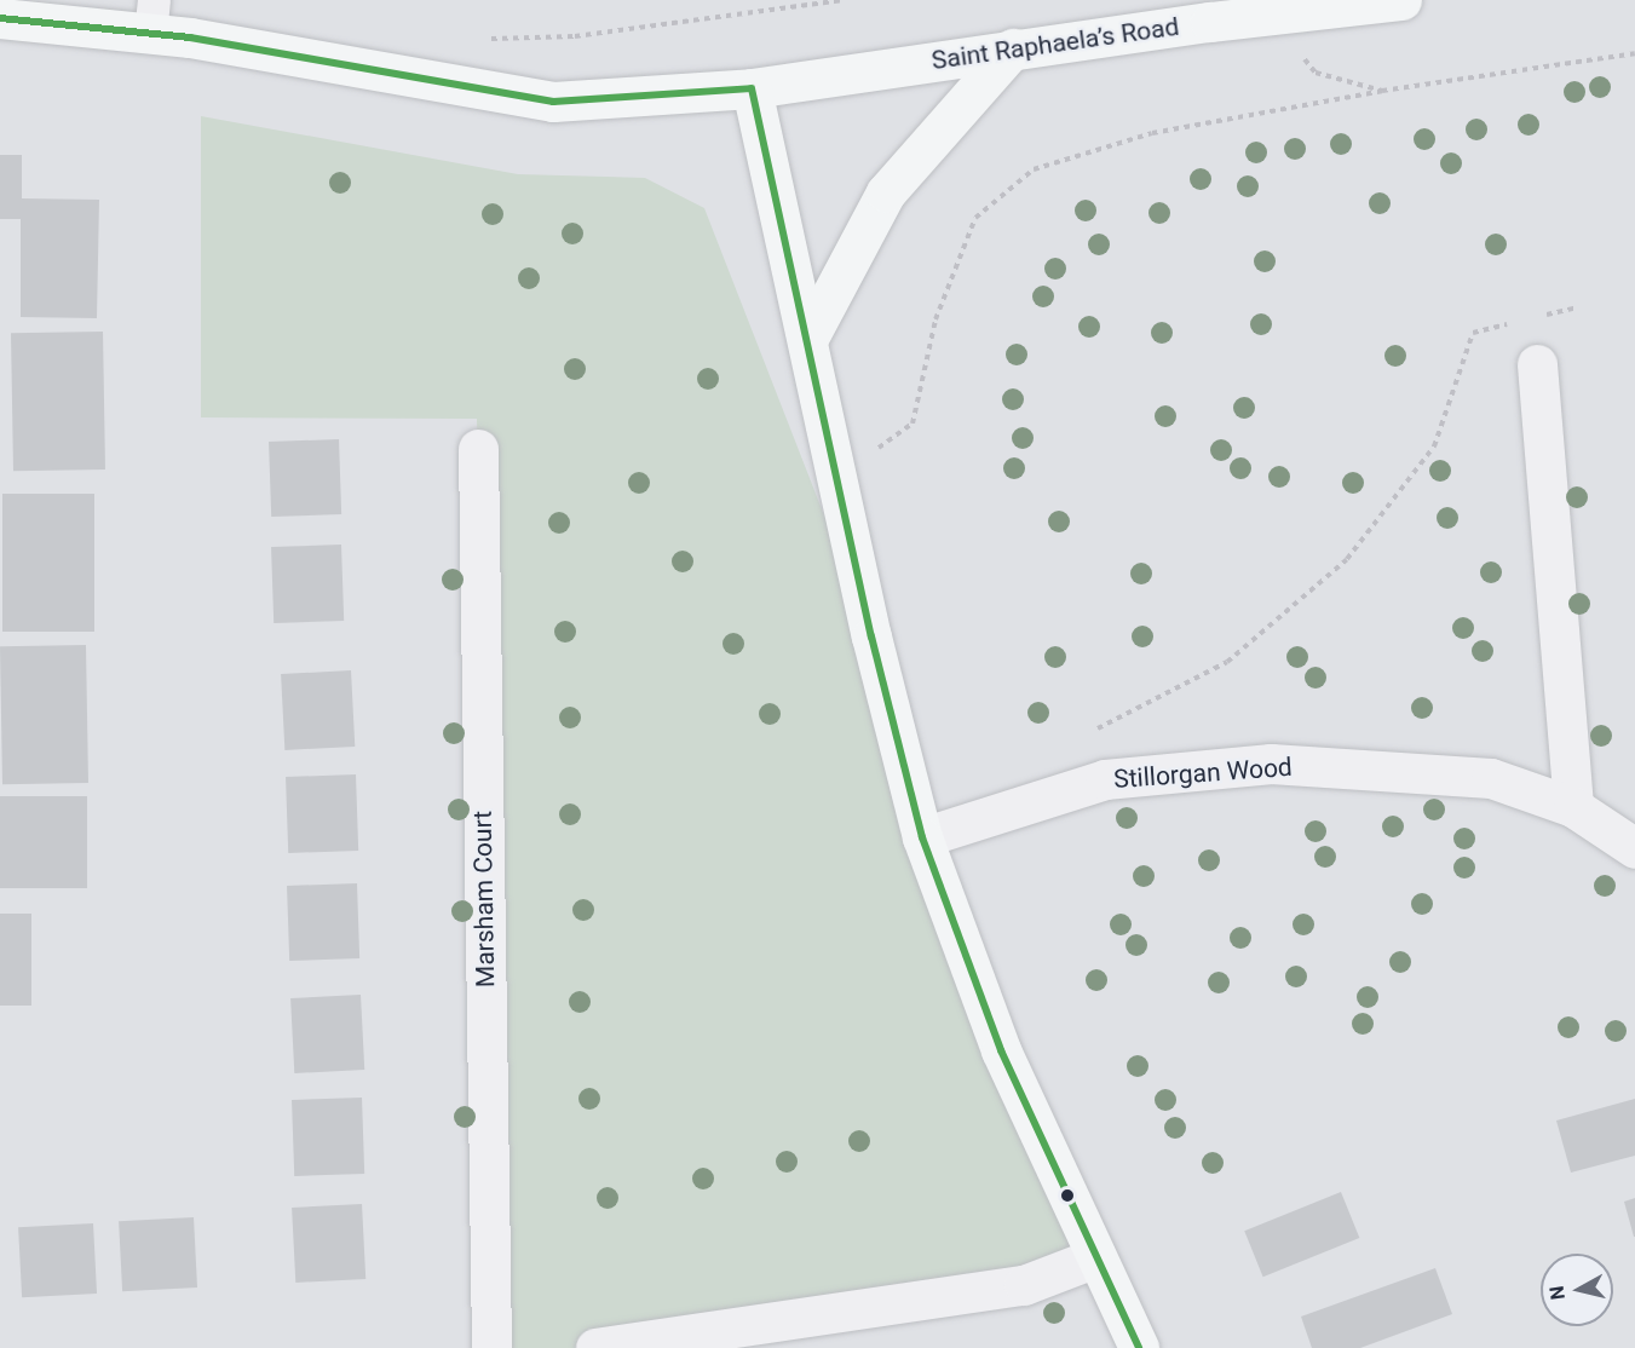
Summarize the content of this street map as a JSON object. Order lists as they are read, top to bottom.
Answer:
{
  "streets": {
    "street": ["Saint Raphaela’s Road", "Stillorgan Wood", "Marsham Court"]
  },
  "north": "left"
}
